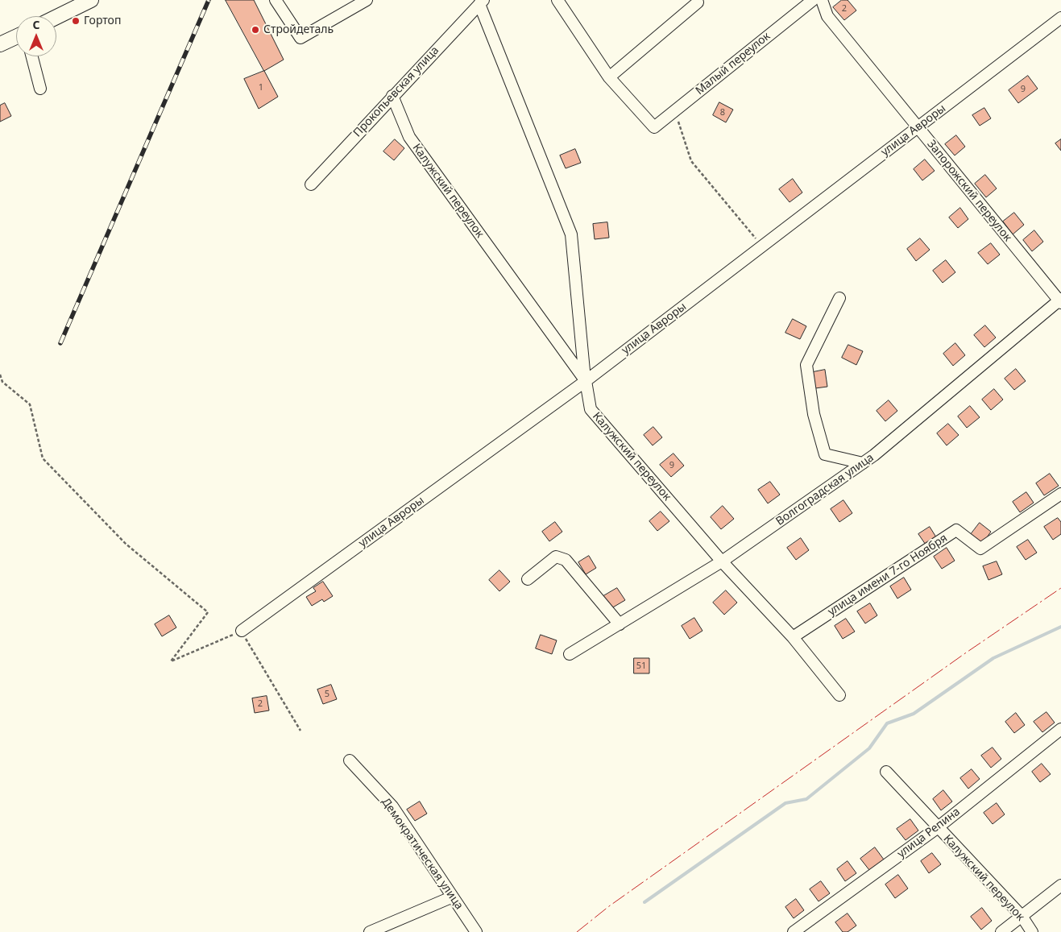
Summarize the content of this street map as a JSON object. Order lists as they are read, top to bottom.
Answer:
{
  "streets": {
    "street": [
      "Малый переулок",
      "Прокопьевская улица",
      "улица Авроры",
      "Калужский переулок",
      "Запорожский переулок",
      "Волгоградская улица",
      "улица имени 7-го Ноября",
      "улица Репина",
      "Демократическая улица"
    ]
  },
  "crossings": [
    ["Прокопьевская улица", "Калужский переулок"],
    ["улица Авроры", "Калужский переулок"],
    ["улица Авроры", "Запорожский переулок"],
    ["Калужский переулок", "Волгоградская улица"],
    ["Калужский переулок", "улица имени 7-го Ноября"],
    ["Калужский переулок", "улица Репина"],
    ["Запорожский переулок", "Волгоградская улица"]
  ],
  "places": ["Гортоп", "Стройдеталь"],
  "house_numbers": [
    "2",
    "1",
    "9",
    "8",
    "9",
    "51",
    "5",
    "2"
  ],
  "north": "top"
}
